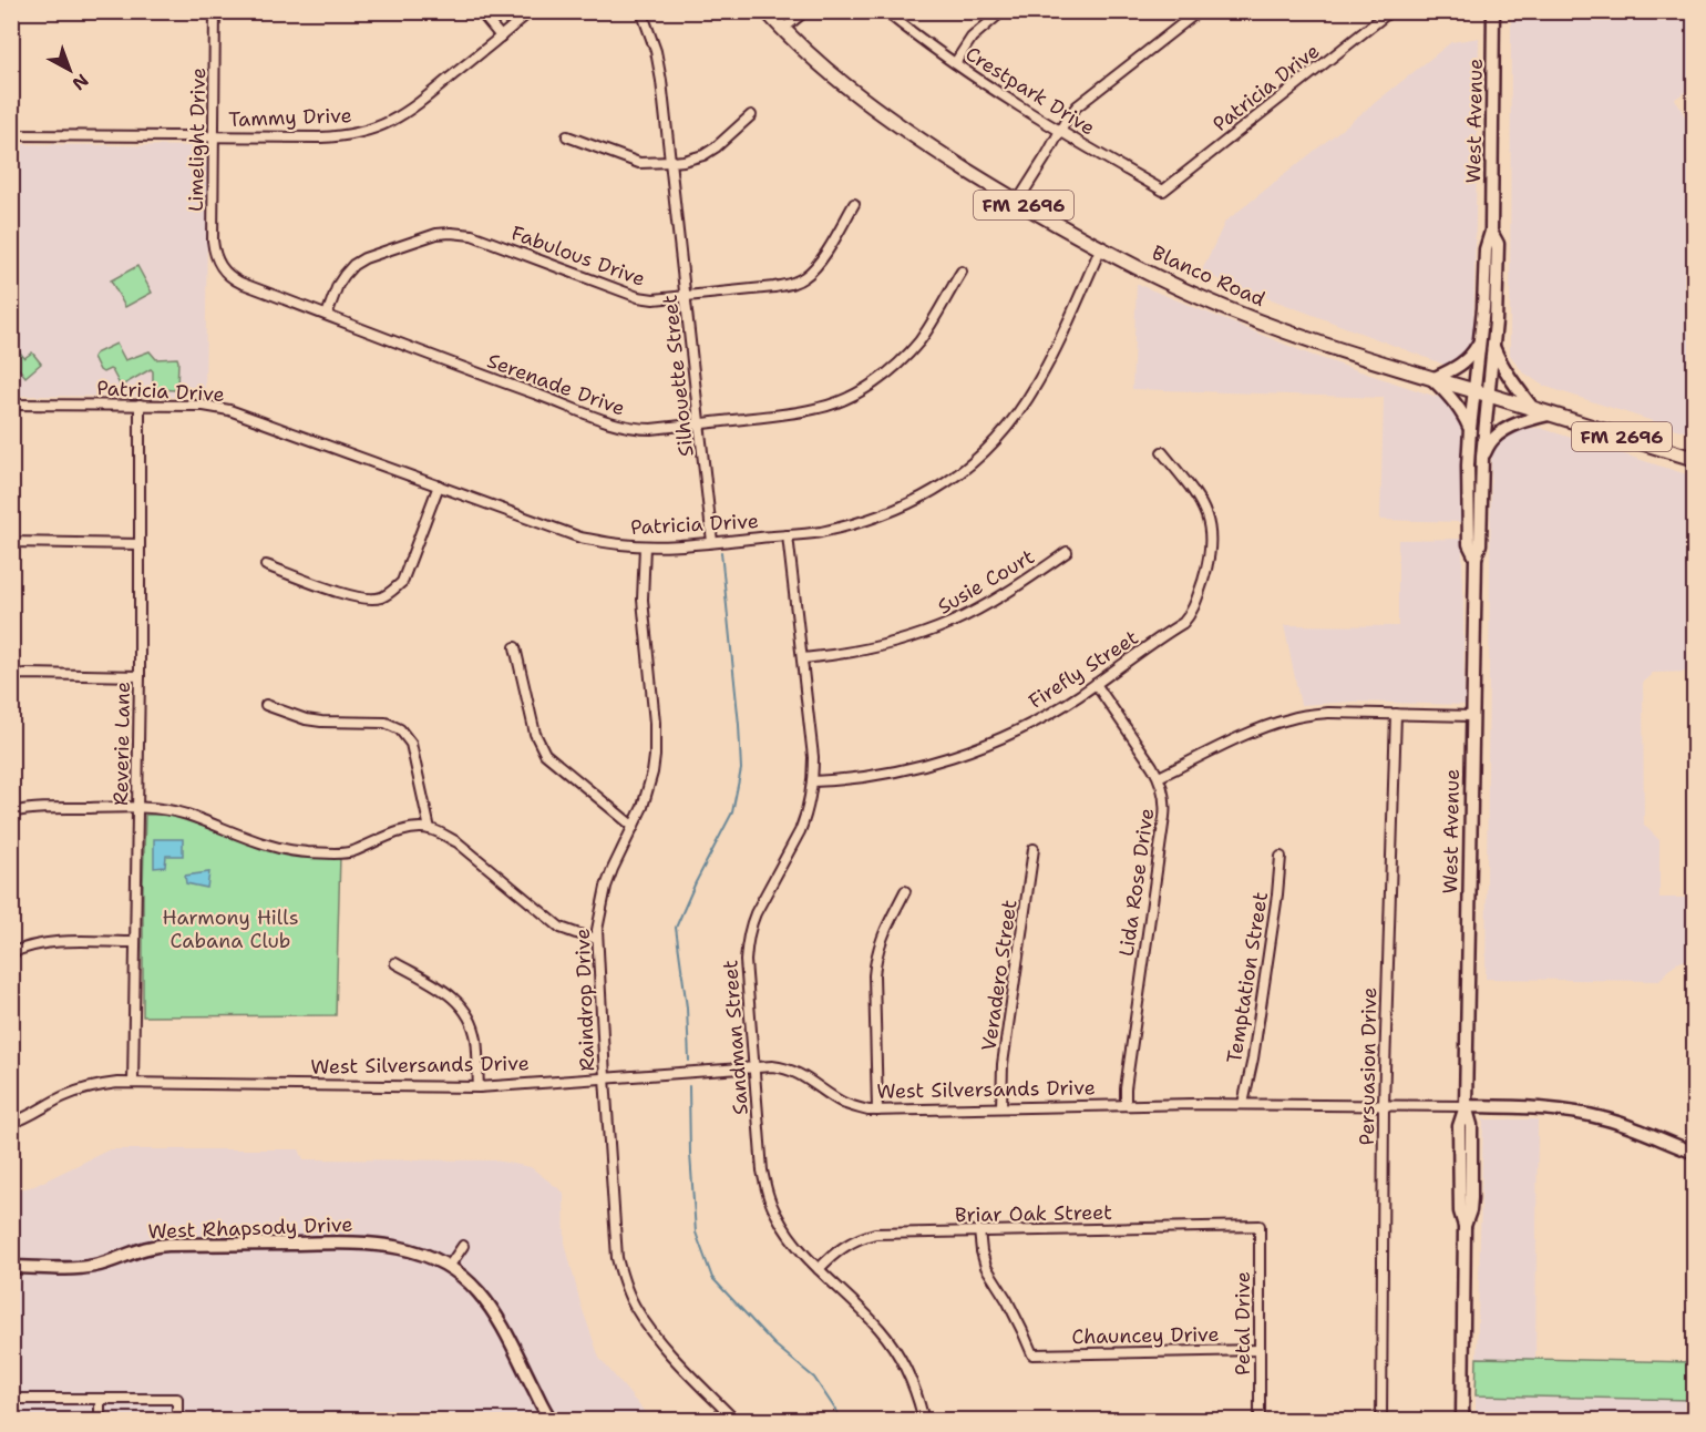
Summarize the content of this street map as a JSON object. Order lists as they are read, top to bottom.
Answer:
{
  "streets": {
    "main road": [
      "West Avenue",
      "FM 2696",
      "Blanco Road",
      "West Silversands Drive",
      "West Rhapsody Drive"
    ],
    "street": [
      "Patricia Drive",
      "Crestpark Drive",
      "Tammy Drive",
      "Limelight Drive",
      "Fabulous Drive",
      "Silhouette Street",
      "Serenade Drive",
      "Susie Court",
      "Firefly Street",
      "Reverie Lane",
      "Lida Rose Drive",
      "Veradero Street",
      "Temptation Street",
      "Raindrop Drive",
      "Sandman Street",
      "Persuasion Drive",
      "Briar Oak Street",
      "Petal Drive",
      "Chauncey Drive"
    ]
  },
  "crossings": [
    ["Patricia Drive", "Crestpark Drive"],
    ["Patricia Drive", "Blanco Road"],
    ["Patricia Drive", "Silhouette Street"],
    ["Patricia Drive", "Reverie Lane"],
    ["Patricia Drive", "Raindrop Drive"],
    ["Patricia Drive", "Sandman Street"],
    ["Tammy Drive", "Limelight Drive"],
    ["West Avenue", "Blanco Road"],
    ["West Avenue", "West Silversands Drive"],
    ["Limelight Drive", "Serenade Drive"],
    ["Fabulous Drive", "Silhouette Street"],
    ["Fabulous Drive", "Serenade Drive"],
    ["Silhouette Street", "Serenade Drive"],
    ["Susie Court", "Sandman Street"],
    ["Firefly Street", "Lida Rose Drive"],
    ["Firefly Street", "Sandman Street"],
    ["Reverie Lane", "West Silversands Drive"],
    ["Lida Rose Drive", "West Silversands Drive"],
    ["Veradero Street", "West Silversands Drive"],
    ["Temptation Street", "West Silversands Drive"],
    ["Raindrop Drive", "West Silversands Drive"],
    ["Sandman Street", "West Silversands Drive"],
    ["Sandman Street", "Briar Oak Street"],
    ["West Silversands Drive", "Persuasion Drive"],
    ["Briar Oak Street", "Petal Drive"],
    ["Briar Oak Street", "Chauncey Drive"],
    ["Petal Drive", "Chauncey Drive"]
  ],
  "parks": ["Harmony Hills Cabana Club"],
  "north": "bottom right"
}
